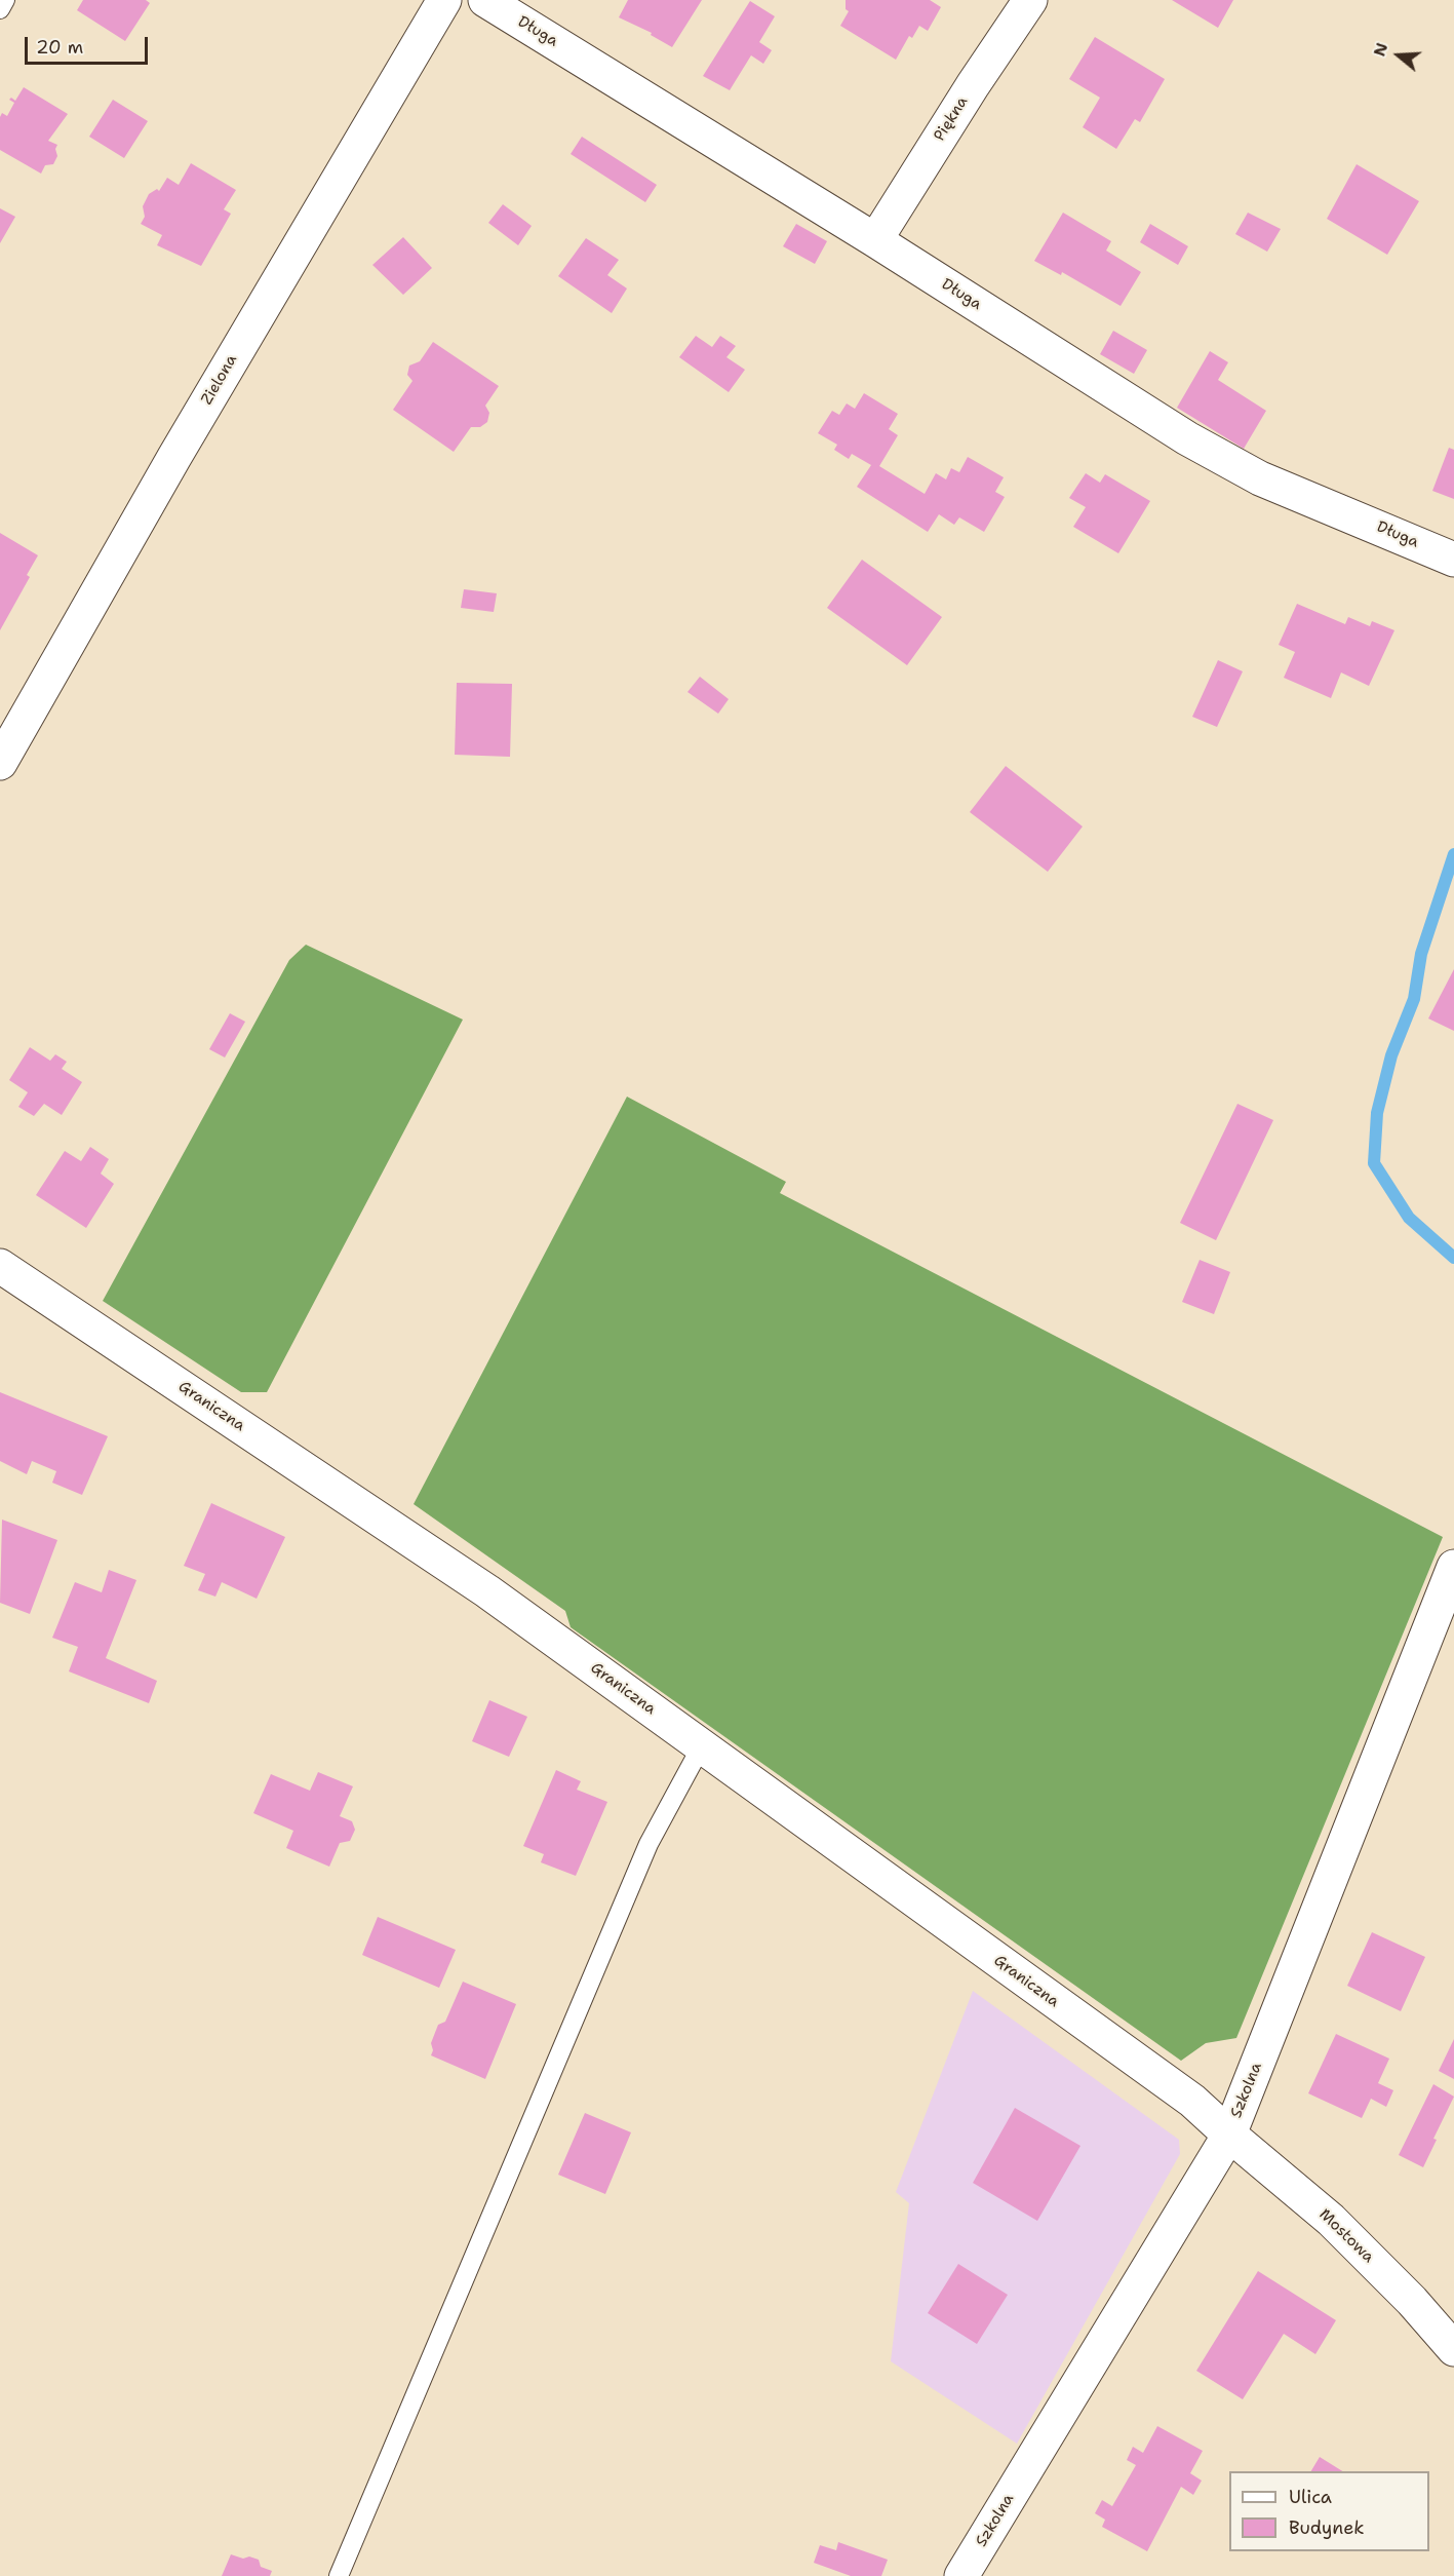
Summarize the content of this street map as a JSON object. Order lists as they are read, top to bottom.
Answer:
{
  "streets": {
    "street": [
      "Długa",
      "Piękna",
      "Zielona",
      "Graniczna",
      "Szkolna",
      "Mostowa"
    ]
  },
  "crossings": [
    ["Długa", "Piękna"],
    ["Graniczna", "Szkolna"],
    ["Graniczna", "Mostowa"],
    ["Szkolna", "Mostowa"]
  ],
  "legend": ["Ulica", "Budynek"],
  "scale_bar": "20 m",
  "north": "left"
}
